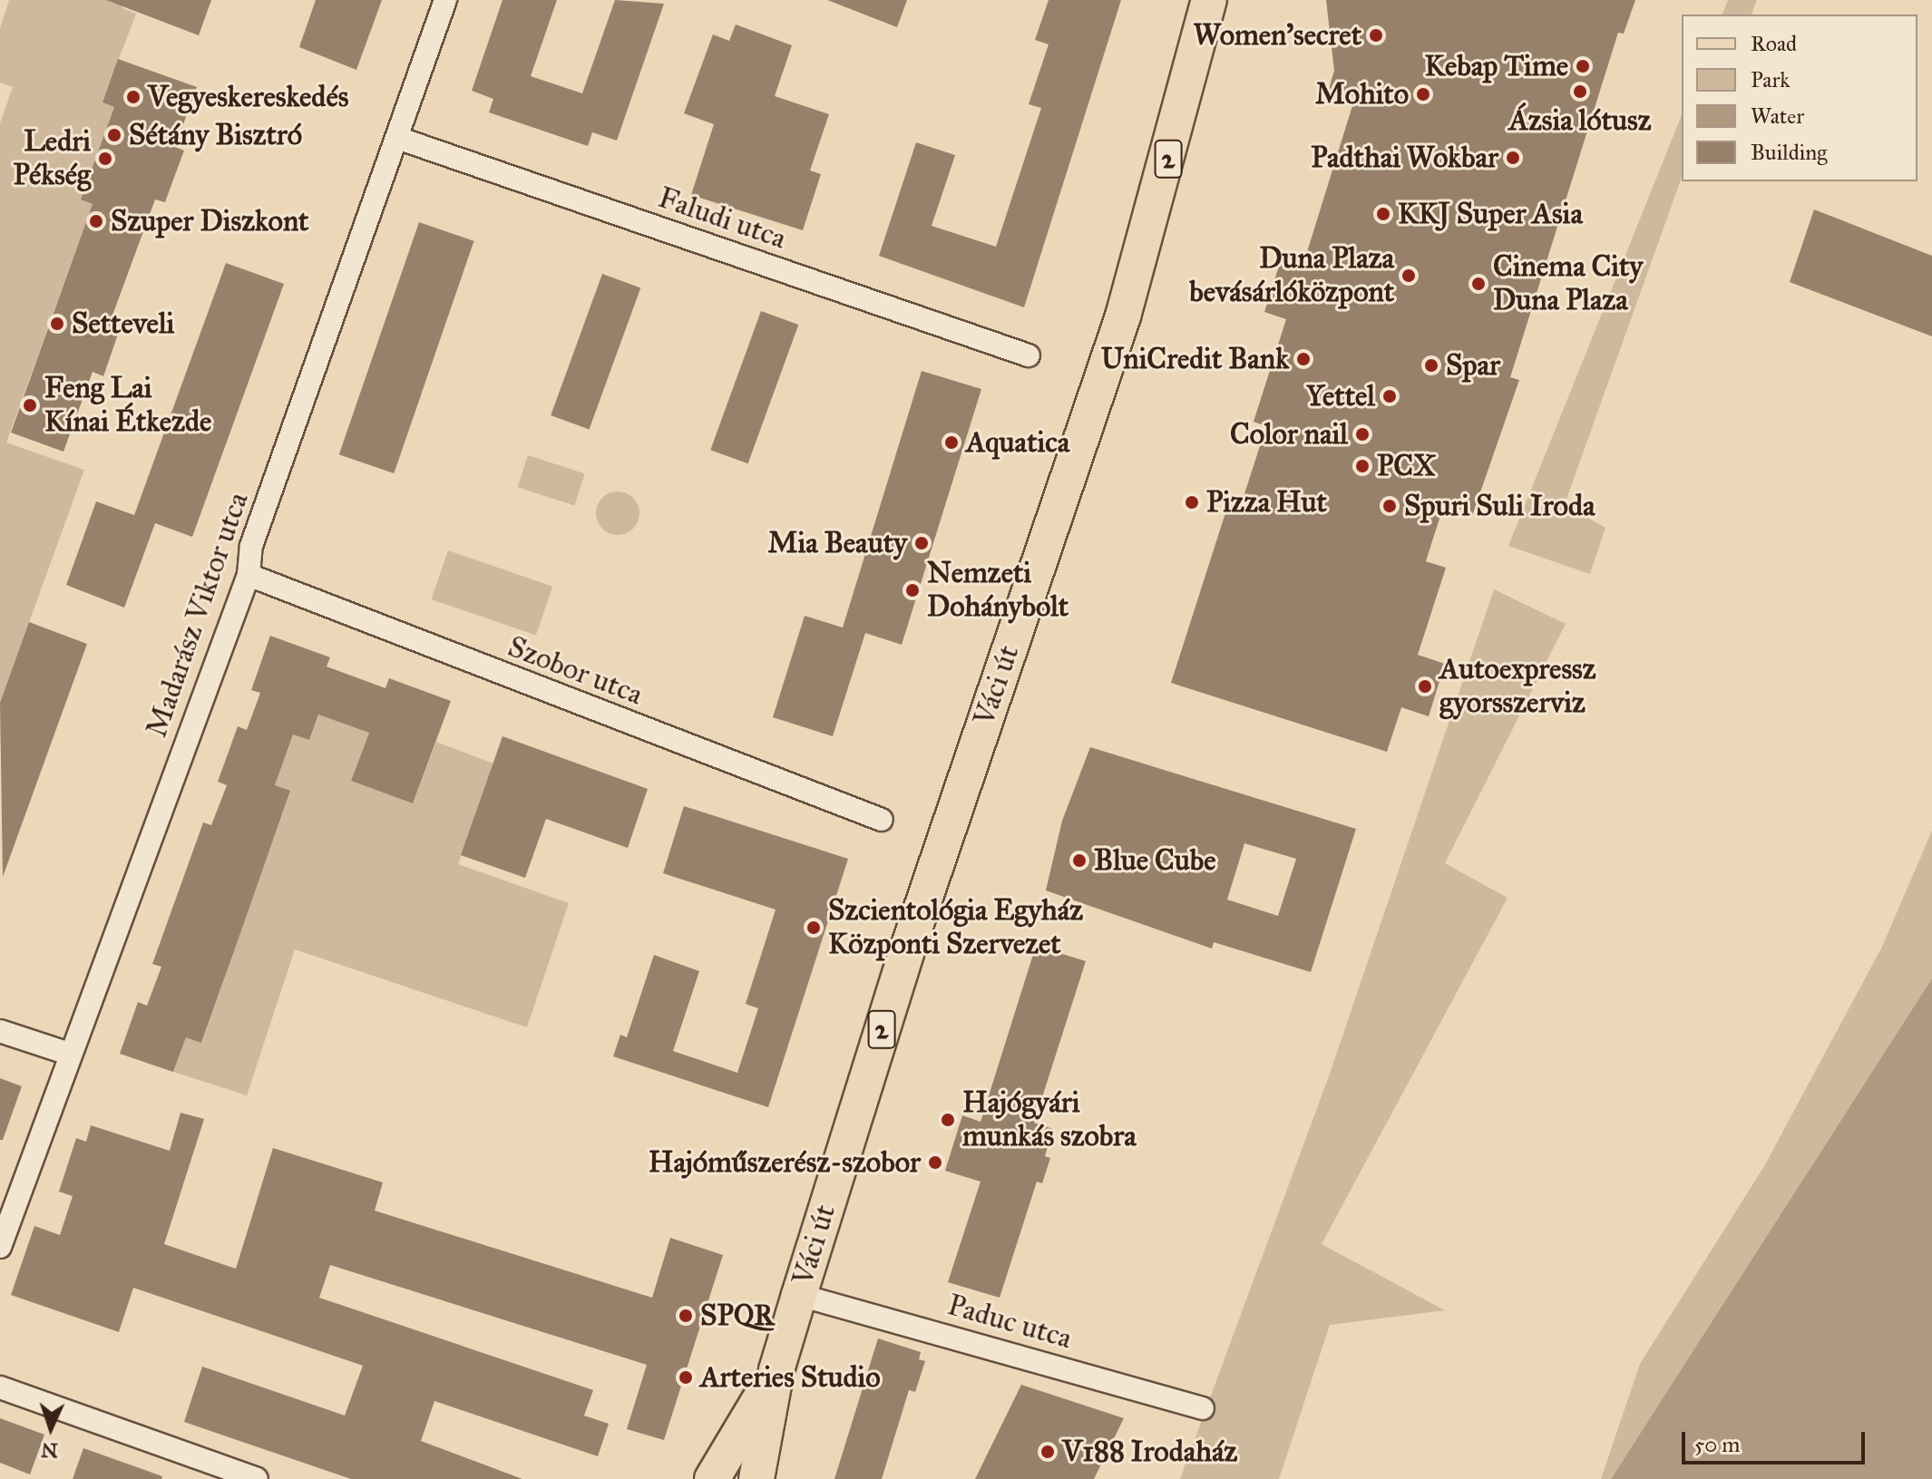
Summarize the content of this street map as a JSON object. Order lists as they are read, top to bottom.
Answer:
{
  "streets": {
    "main road": ["2", "Váci út"],
    "street": [
      "Faludi utca",
      "Madarász Viktor utca",
      "Szobor utca",
      "Paduc utca"
    ]
  },
  "crossings": [
    ["Faludi utca", "Madarász Viktor utca"],
    ["Madarász Viktor utca", "Szobor utca"],
    ["Váci út", "Paduc utca"]
  ],
  "places": [
    "Women'secret",
    "Kebap Time",
    "Ázsia lótusz",
    "Mohito",
    "Vegyeskereskedés",
    "Sétány Bisztró",
    "Padthai Wokbar",
    "Ledri Pékség",
    "KKJ Super Asia",
    "Szuper Diszkont",
    "Duna Plaza bevásárlóközpont",
    "Cinema City Duna Plaza",
    "Setteveli",
    "UniCredit Bank",
    "Spar",
    "Yettel",
    "Feng Lai Kínai Étkezde",
    "Color nail",
    "Aquatica",
    "PCX",
    "Pizza Hut",
    "Spuri Suli Iroda",
    "Mia Beauty",
    "Nemzeti Dohánybolt",
    "Autoexpressz gyorsszerviz",
    "Blue Cube",
    "Szcientológia Egyház Központi Szervezet",
    "Hajógyári munkás szobra",
    "Hajóműszerész-szobor",
    "SPQR",
    "Arteries Studio",
    "V188 Irodaház"
  ],
  "legend": [
    "Road",
    "Park",
    "Water",
    "Building"
  ],
  "scale_bar": "50 m",
  "north": "bottom"
}
